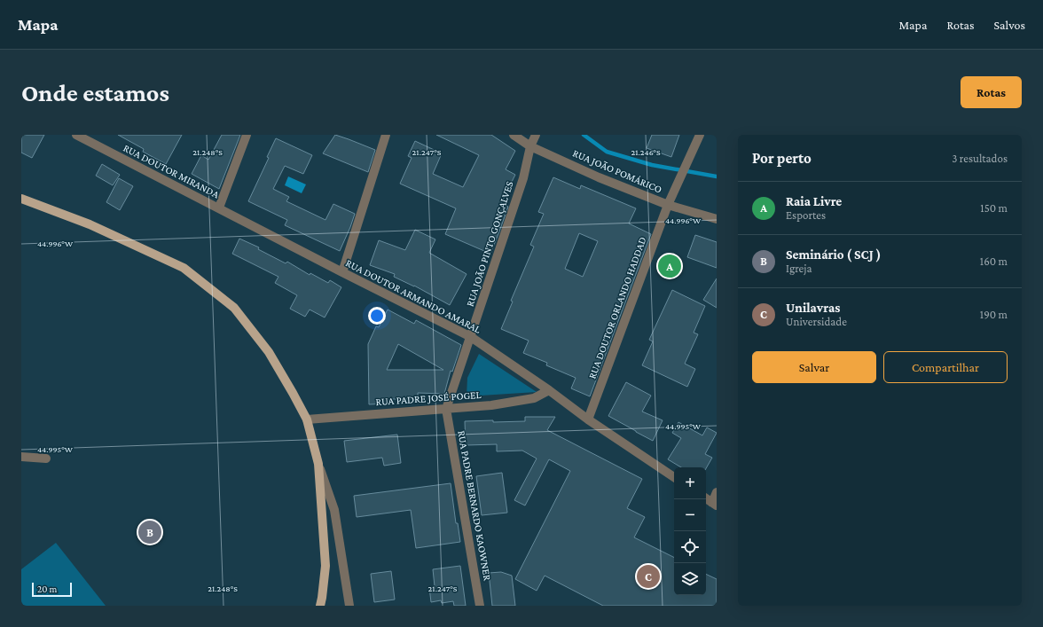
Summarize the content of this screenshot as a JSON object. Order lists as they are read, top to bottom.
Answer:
{
  "streets": {
    "street": [
      "RUA DOUTOR MIRANDA",
      "RUA JOÃO POMÁRICO",
      "RUA JOÃO PINTO GONÇALVES",
      "RUA DOUTOR ARMANDO AMARAL",
      "RUA DOUTOR ORLANDO HADDAD",
      "RUA PADRE JOSÉ POGEL",
      "RUA PADRE BERNARDO KAOWNER"
    ]
  },
  "crossings": [
    ["RUA DOUTOR MIRANDA", "RUA DOUTOR ARMANDO AMARAL"],
    ["RUA JOÃO POMÁRICO", "RUA JOÃO PINTO GONÇALVES"],
    ["RUA JOÃO POMÁRICO", "RUA DOUTOR ORLANDO HADDAD"],
    ["RUA JOÃO PINTO GONÇALVES", "RUA DOUTOR ARMANDO AMARAL"],
    ["RUA JOÃO PINTO GONÇALVES", "RUA PADRE JOSÉ POGEL"],
    ["RUA JOÃO PINTO GONÇALVES", "RUA PADRE BERNARDO KAOWNER"],
    ["RUA DOUTOR ARMANDO AMARAL", "RUA DOUTOR ORLANDO HADDAD"],
    ["RUA DOUTOR ARMANDO AMARAL", "RUA PADRE JOSÉ POGEL"],
    ["RUA PADRE JOSÉ POGEL", "RUA PADRE BERNARDO KAOWNER"]
  ],
  "scale_bar": "20 m",
  "page": {
    "header": "Mapa",
    "nav": ["Mapa", "Rotas", "Salvos"],
    "buttons": [
      "Rotas",
      ["Salvar", "Compartilhar"]
    ],
    "title": "Onde estamos",
    "heading": ["Por perto", "3 resultados"],
    "list": [
      {
        "mark": "A",
        "name": "Raia Livre",
        "note": "Esportes",
        "value": "150 m"
      },
      {
        "mark": "B",
        "name": "Seminário ( SCJ )",
        "note": "Igreja",
        "value": "160 m"
      },
      {
        "mark": "C",
        "name": "Unilavras",
        "note": "Universidade",
        "value": "190 m"
      }
    ],
    "pins": ["A", "B", "C"],
    "map_buttons": ["+", "−"],
    "scale": "20 m"
  },
  "coordinates": [
    "21.248°S",
    "21.247°S",
    "21.246°S",
    "44.996°W",
    "44.995°W"
  ]
}
